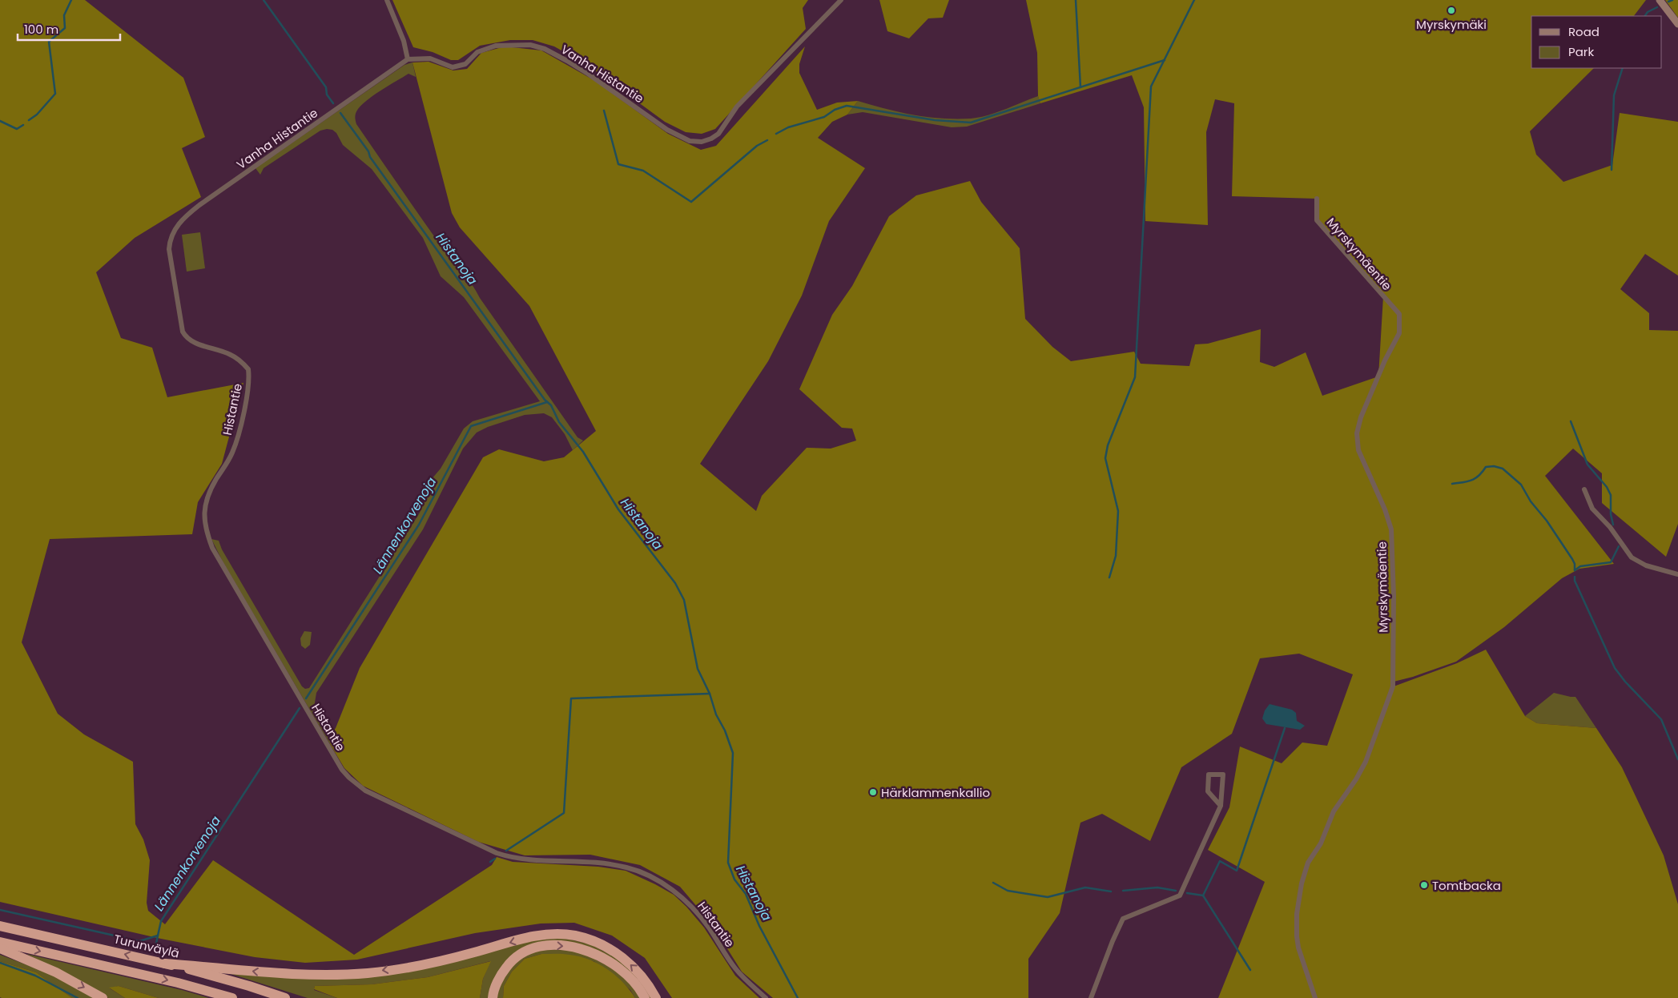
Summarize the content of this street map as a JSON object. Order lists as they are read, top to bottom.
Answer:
{
  "streets": {
    "highway": ["Turunväylä"],
    "street": ["Vanha Histantie", "Myrskymäentie", "Histantie"]
  },
  "crossings": [
    ["Vanha Histantie", "Histantie"]
  ],
  "water": ["Histanoja", "Lännenkorvenoja"],
  "places": ["Myrskymäki", "Härklammenkallio", "Tomtbacka"],
  "legend": ["Road", "Park"],
  "scale_bar": "100 m"
}
